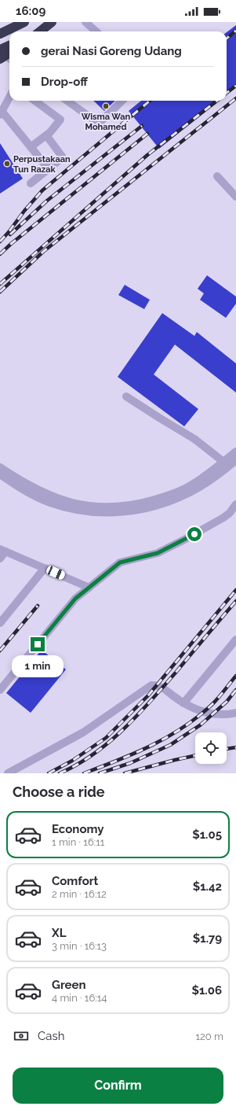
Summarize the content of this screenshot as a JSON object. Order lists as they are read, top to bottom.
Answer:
{
  "places": ["Wisma Wan Mohamed", "Perpustakaan Tun Razak"],
  "page": {
    "status": "16:09",
    "banner": ["gerai Nasi Goreng Udang", "Drop-off"],
    "bubble": "1 min",
    "heading": "Choose a ride",
    "list": [
      {
        "name": "Economy",
        "note": "1 min · 16:11",
        "value": "$1.05"
      },
      {
        "name": "Comfort",
        "note": "2 min · 16:12",
        "value": "$1.42"
      },
      {
        "name": "XL",
        "note": "3 min · 16:13",
        "value": "$1.79"
      },
      {
        "name": "Green",
        "note": "4 min · 16:14",
        "value": "$1.06"
      }
    ],
    "pay": ["Cash", "120 m"],
    "buttons": "Confirm"
  }
}
